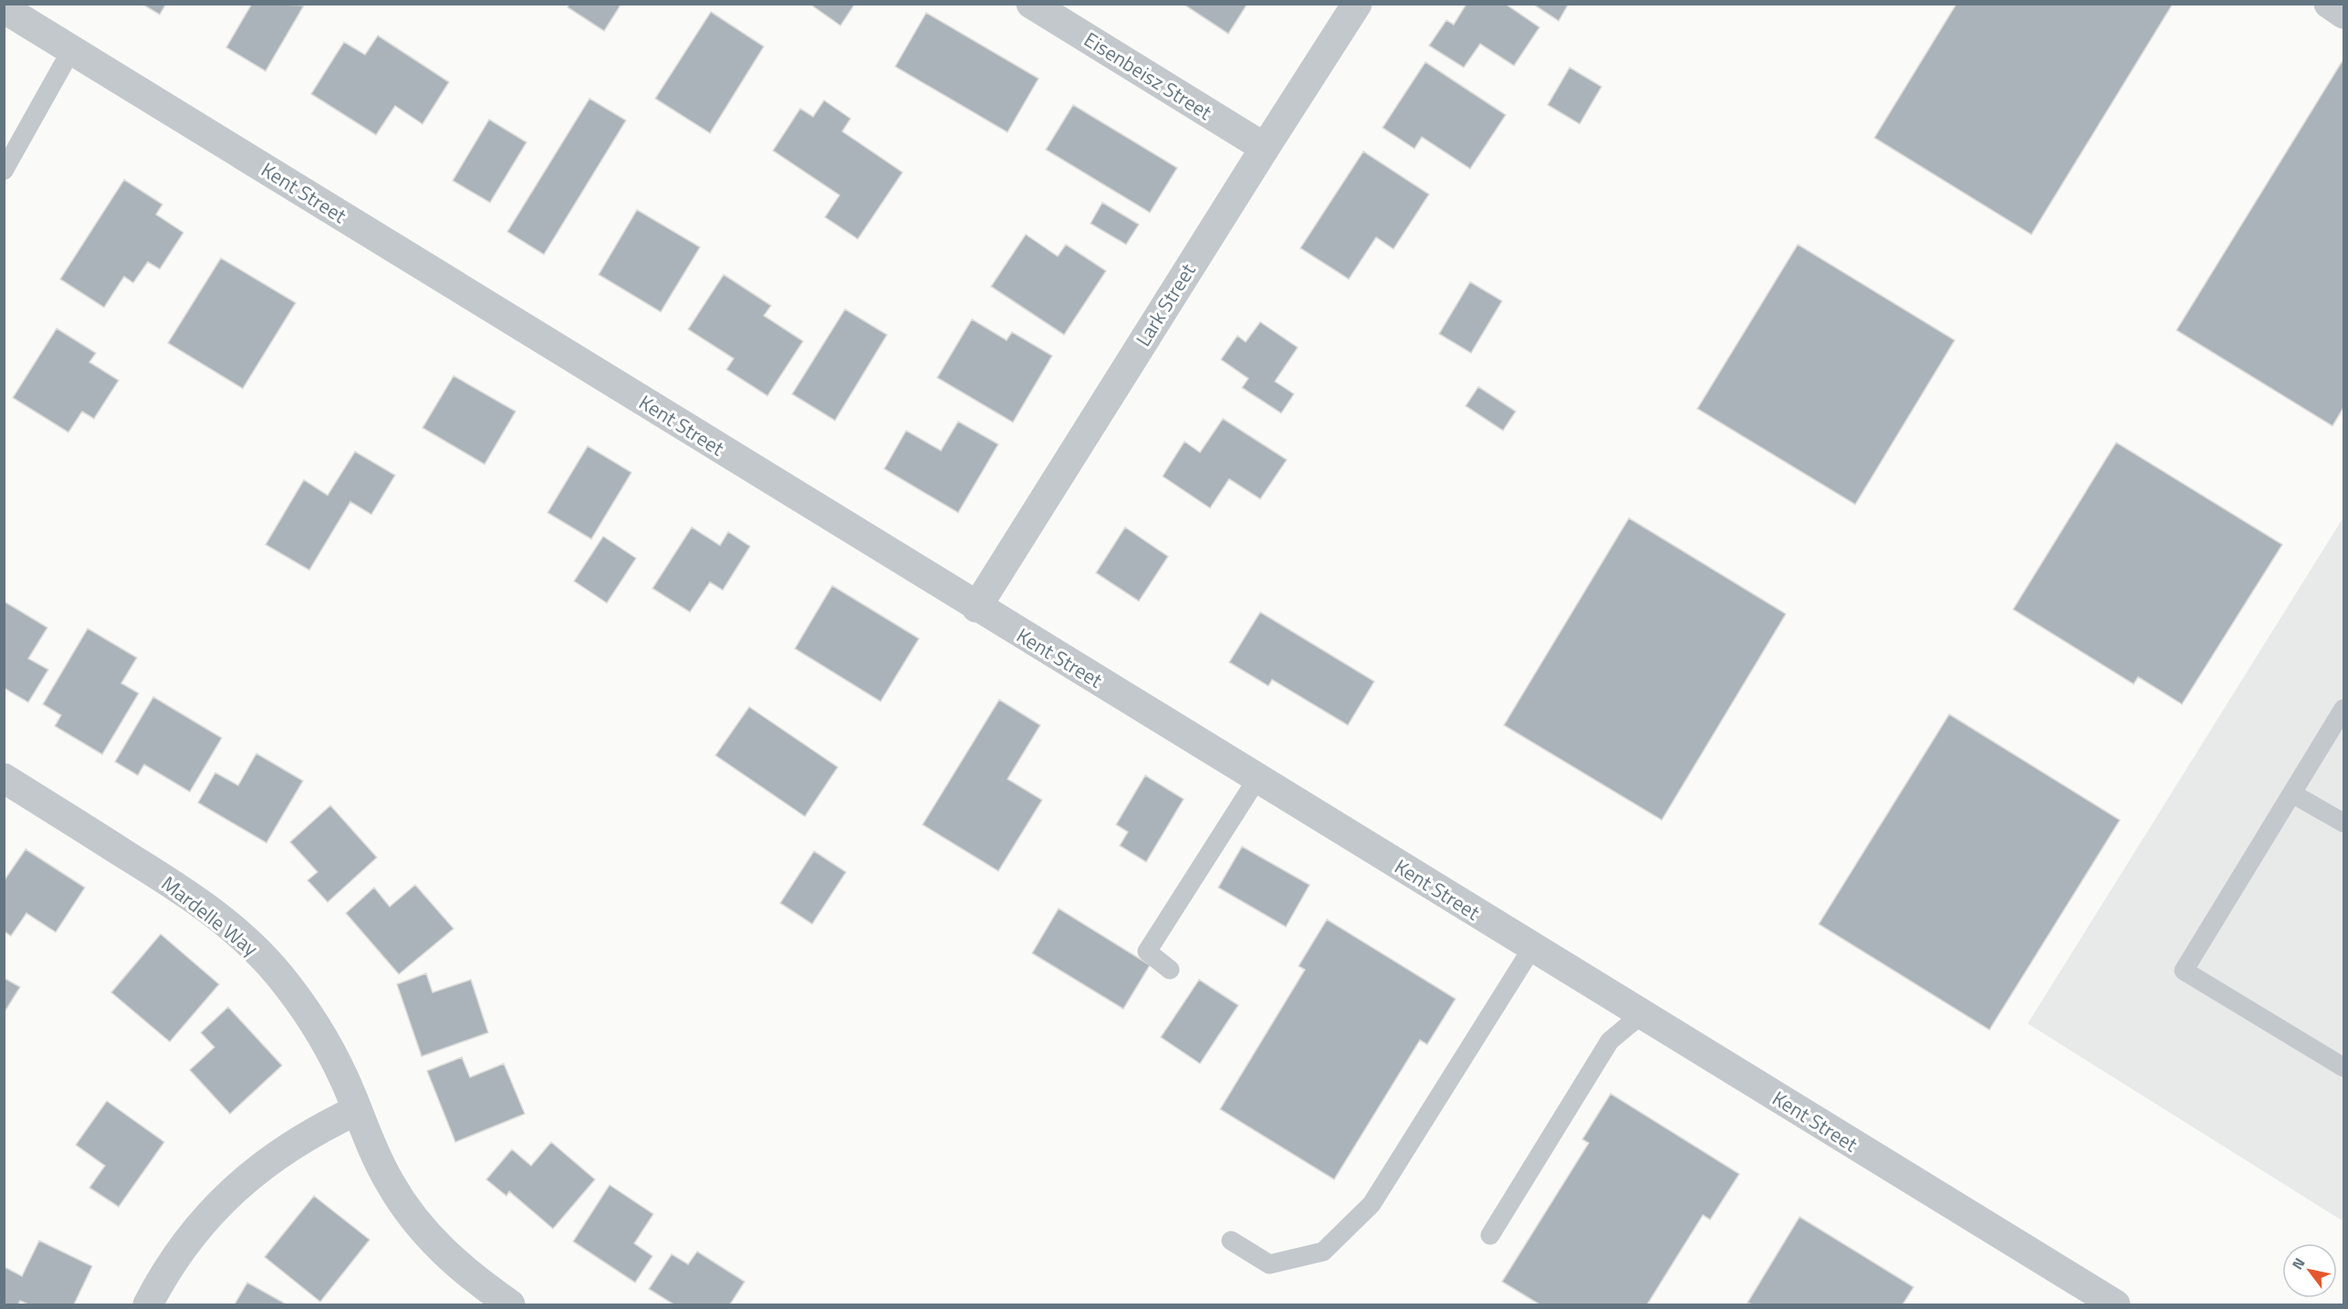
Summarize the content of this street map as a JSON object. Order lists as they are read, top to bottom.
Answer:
{
  "streets": {
    "street": [
      "Eisenbeisz Street",
      "Kent Street",
      "Lark Street",
      "Mardelle Way"
    ]
  },
  "crossings": [
    ["Eisenbeisz Street", "Lark Street"],
    ["Kent Street", "Lark Street"]
  ],
  "north": "top left"
}
